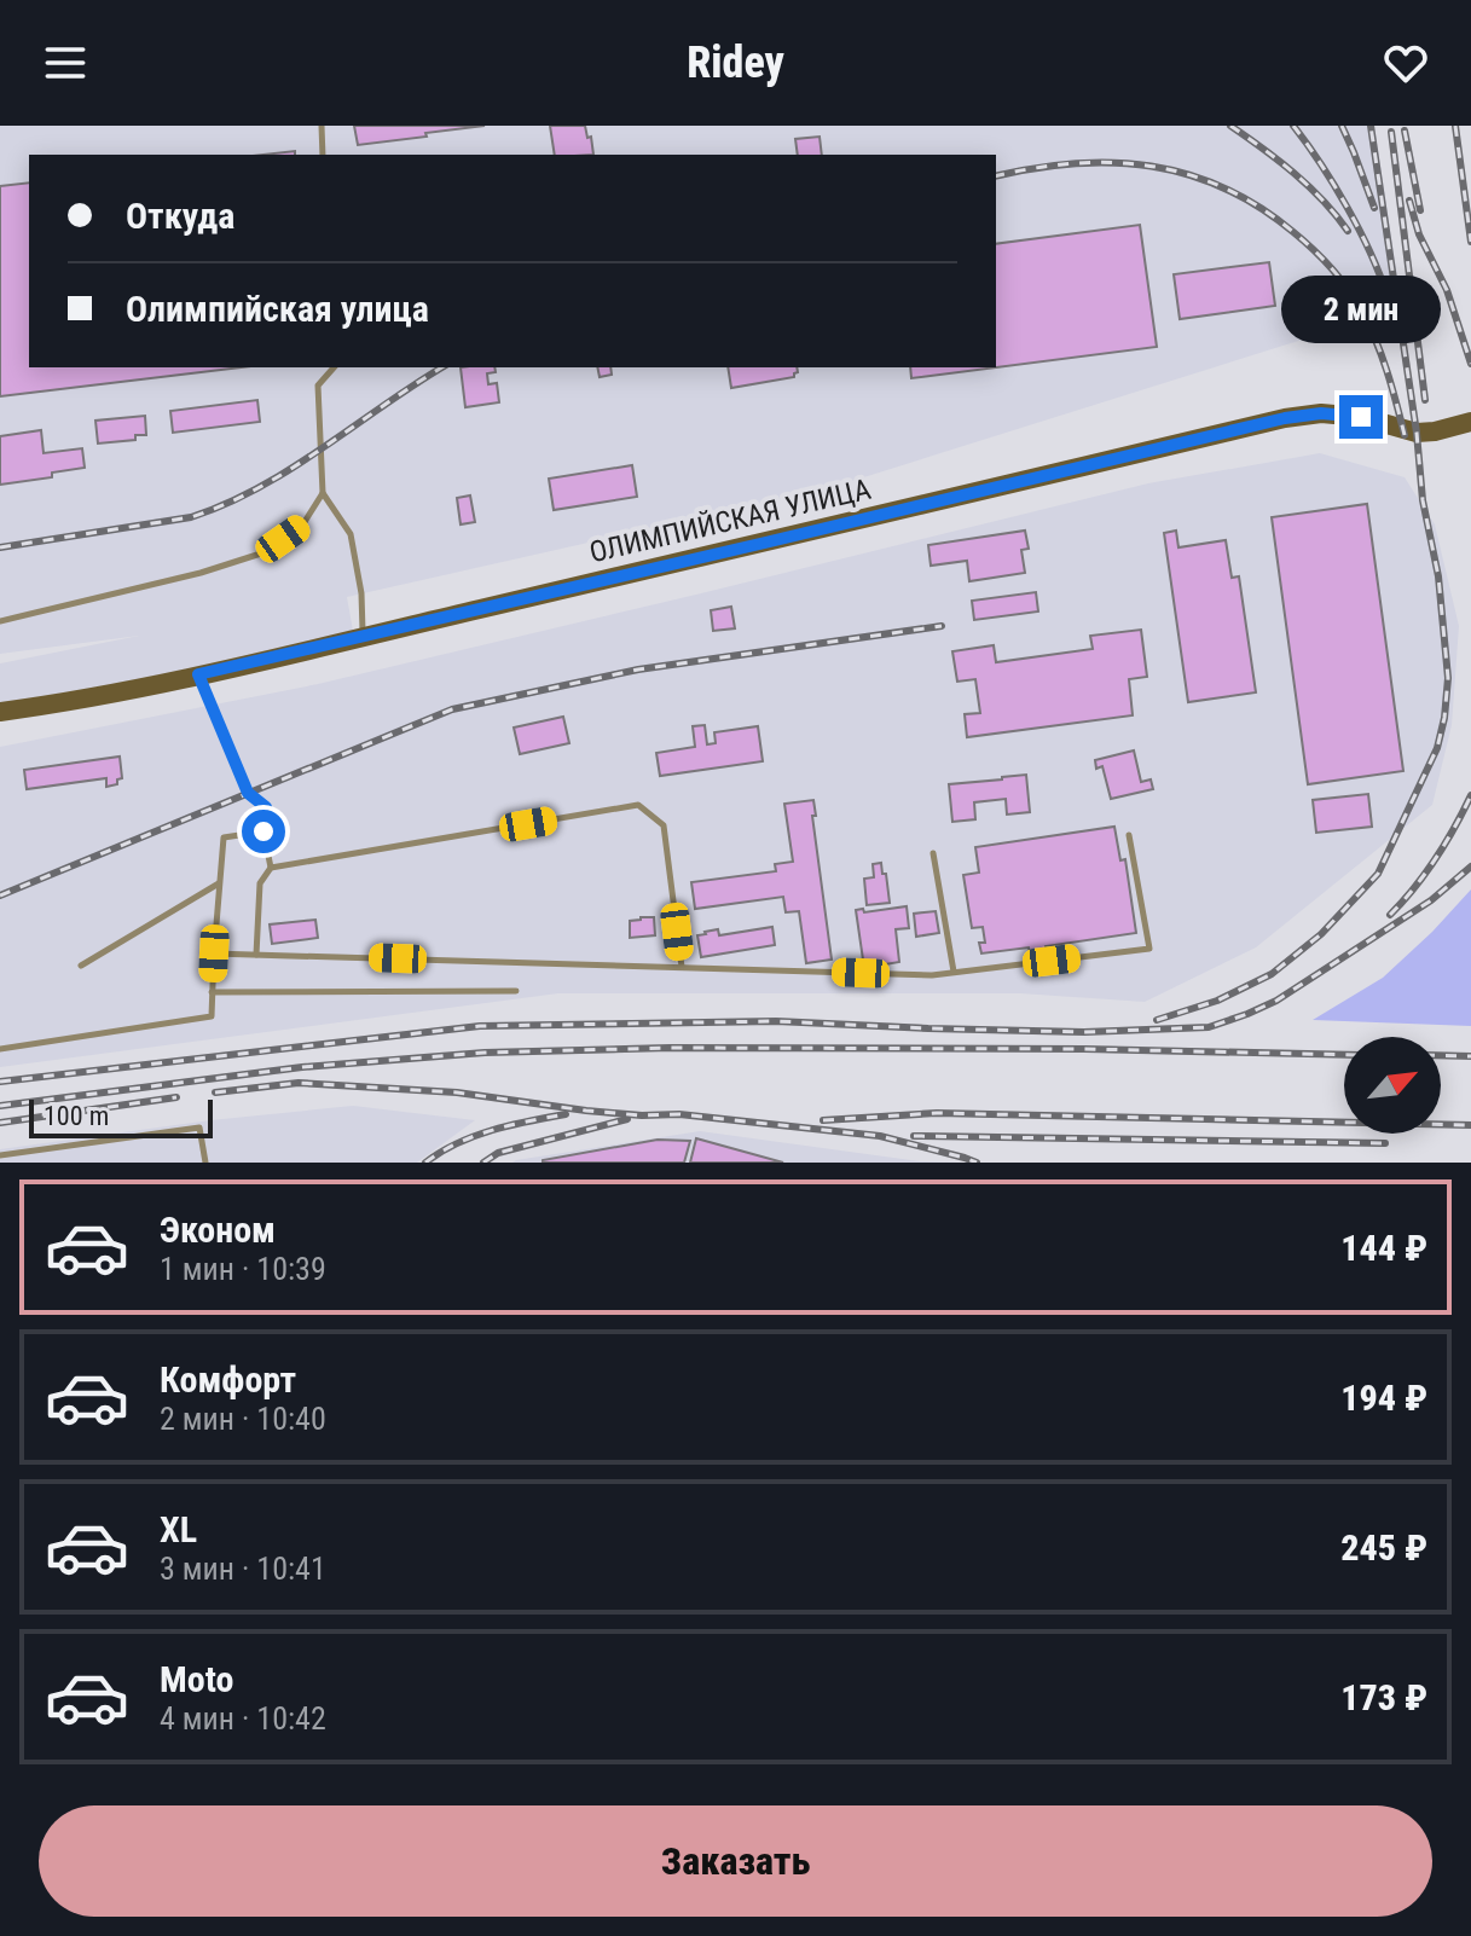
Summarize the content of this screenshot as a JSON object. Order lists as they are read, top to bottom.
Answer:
{
  "streets": {
    "street": ["ОЛИМПИЙСКАЯ УЛИЦА"]
  },
  "scale_bar": "100 m",
  "north": "top right",
  "page": {
    "header": "Ridey",
    "banner": ["Откуда", "Олимпийская улица"],
    "bubble": "2 мин",
    "scale": "100 m",
    "list": [
      {
        "name": "Эконом",
        "note": "1 мин · 10:39",
        "value": "144 ₽"
      },
      {
        "name": "Комфорт",
        "note": "2 мин · 10:40",
        "value": "194 ₽"
      },
      {
        "name": "XL",
        "note": "3 мин · 10:41",
        "value": "245 ₽"
      },
      {
        "name": "Moto",
        "note": "4 мин · 10:42",
        "value": "173 ₽"
      }
    ],
    "buttons": "Заказать"
  }
}
